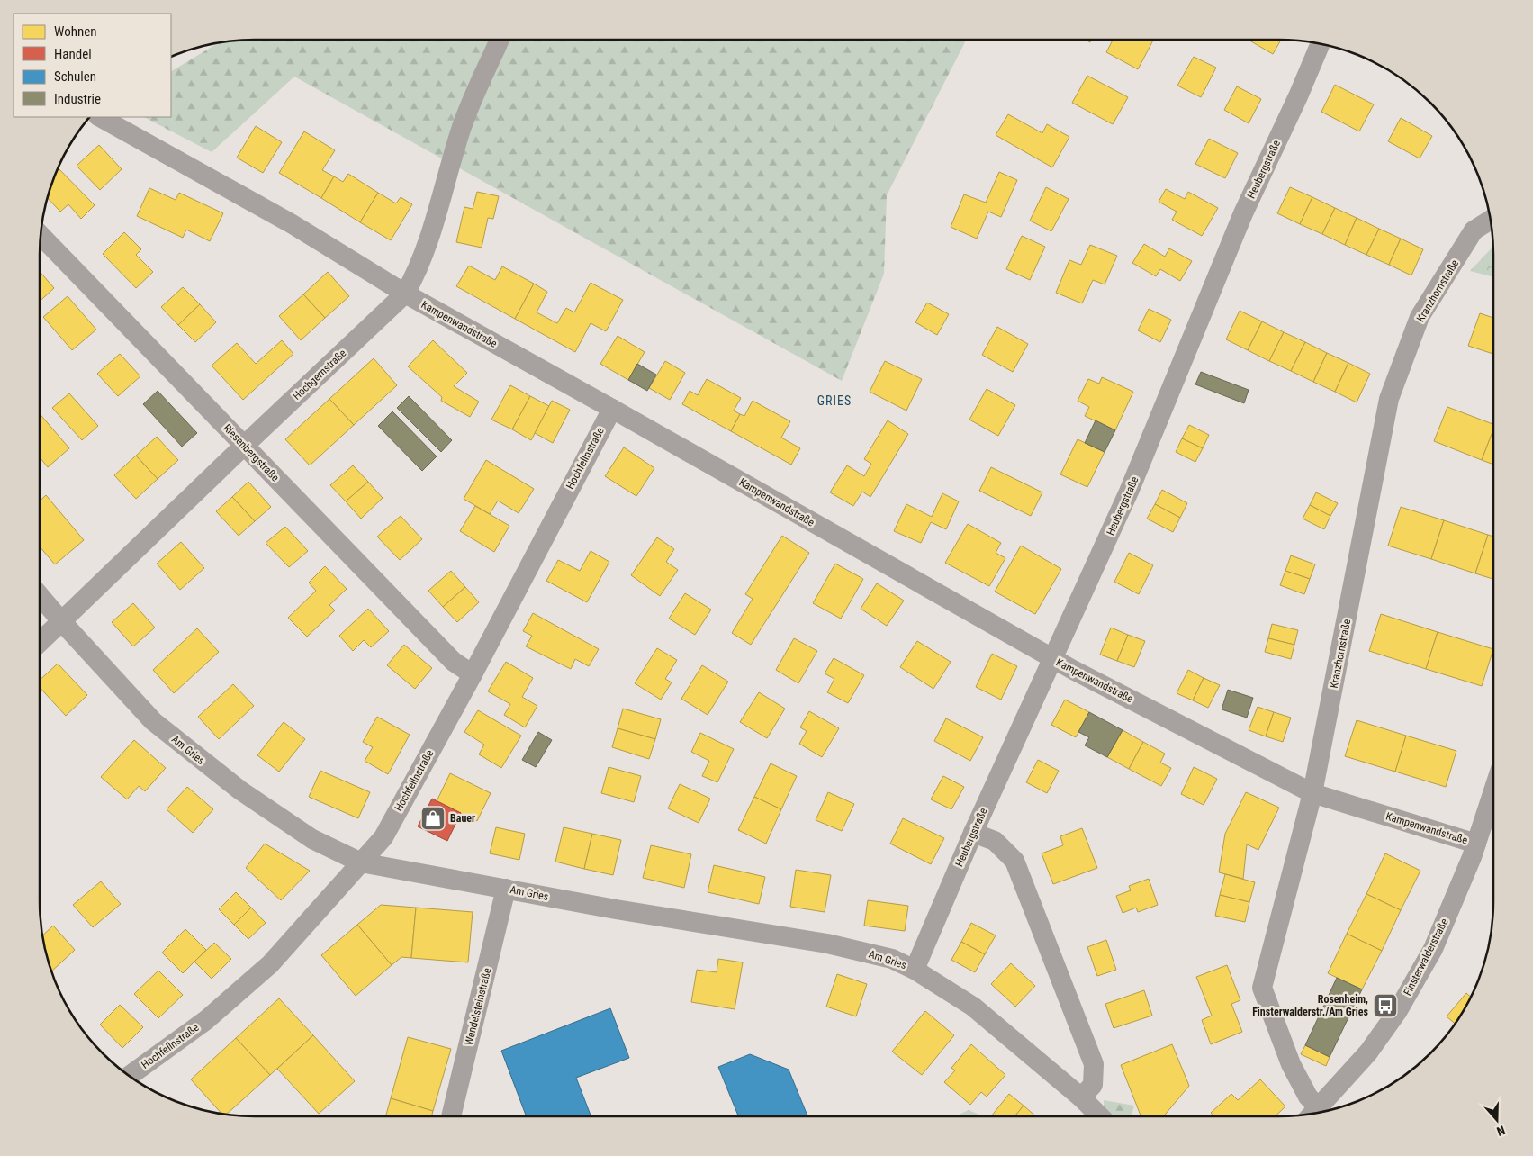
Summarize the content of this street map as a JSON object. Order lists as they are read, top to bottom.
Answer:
{
  "streets": {
    "street": [
      "Heubergstraße",
      "Kranzhornstraße",
      "Kampenwandstraße",
      "Hochgernstraße",
      "Riesenbergstraße",
      "Hochfellnstraße",
      "Am Gries",
      "Finsterwalderstraße",
      "Wendelsteinstraße"
    ]
  },
  "crossings": [
    ["Heubergstraße", "Kampenwandstraße"],
    ["Heubergstraße", "Am Gries"],
    ["Kranzhornstraße", "Kampenwandstraße"],
    ["Kampenwandstraße", "Hochgernstraße"],
    ["Kampenwandstraße", "Hochfellnstraße"],
    ["Kampenwandstraße", "Finsterwalderstraße"],
    ["Hochgernstraße", "Riesenbergstraße"],
    ["Hochgernstraße", "Am Gries"],
    ["Riesenbergstraße", "Hochfellnstraße"],
    ["Hochfellnstraße", "Am Gries"],
    ["Am Gries", "Wendelsteinstraße"]
  ],
  "districts": ["GRIES"],
  "places": {
    "shop": ["Bauer"],
    "bus stop": ["Rosenheim, Finsterwalderstr./Am Gries"]
  },
  "legend": [
    "Wohnen",
    "Handel",
    "Schulen",
    "Industrie"
  ],
  "north": "bottom"
}
